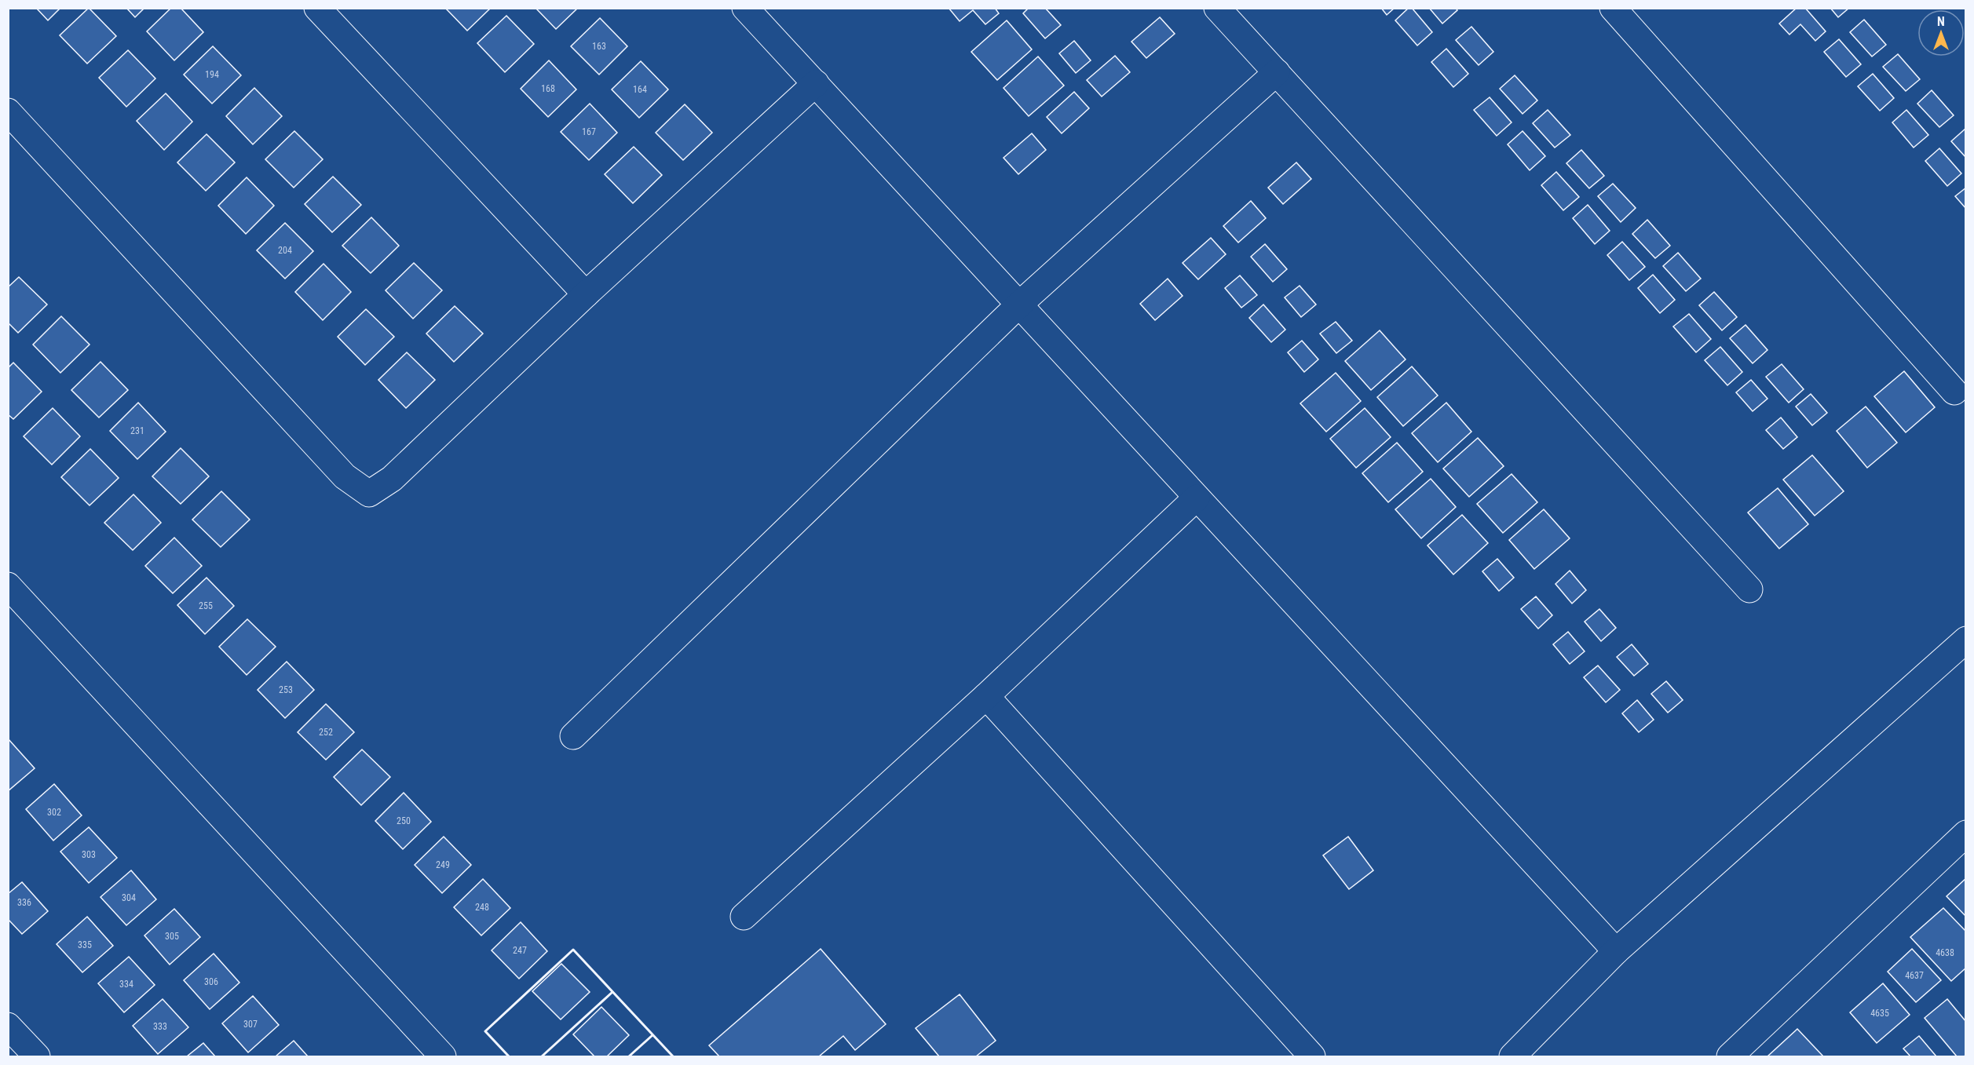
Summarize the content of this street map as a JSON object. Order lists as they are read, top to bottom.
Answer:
{
  "house_numbers": [
    "163",
    "194",
    "168",
    "164",
    "167",
    "204",
    "231",
    "255",
    "253",
    "252",
    "302",
    "250",
    "303",
    "249",
    "304",
    "336",
    "248",
    "305",
    "335",
    "247",
    "4638",
    "4637",
    "306",
    "334",
    "4635",
    "307",
    "333"
  ],
  "north": "top"
}
